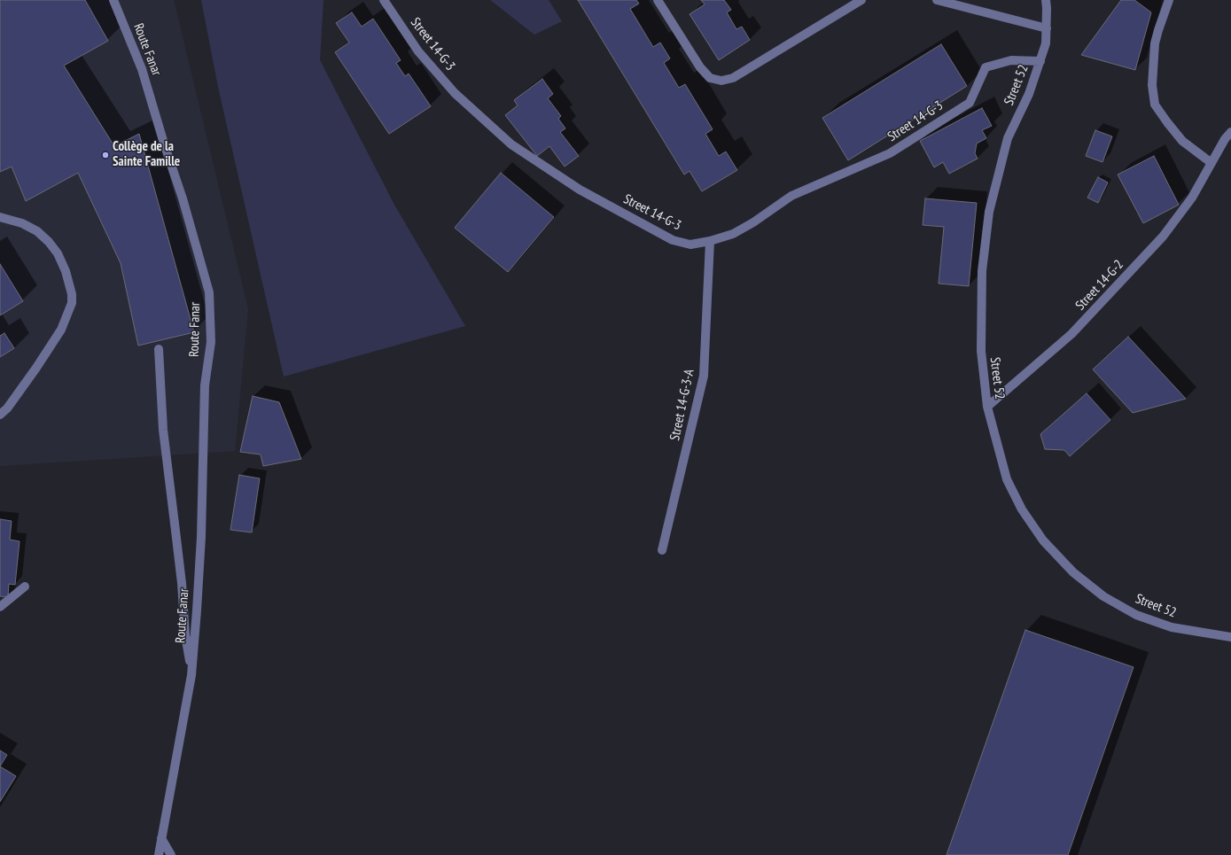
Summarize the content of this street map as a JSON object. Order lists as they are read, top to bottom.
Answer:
{
  "streets": {
    "street": [
      "Street 14-G-3",
      "Route Fanar",
      "Street 52",
      "Street 14-G-2",
      "Street 14-G-3-A"
    ]
  },
  "crossings": [
    ["Street 14-G-3", "Street 52"],
    ["Street 14-G-3", "Street 14-G-3-A"],
    ["Street 52", "Street 14-G-2"]
  ],
  "places": ["Collège de la Sainte Famille"]
}
